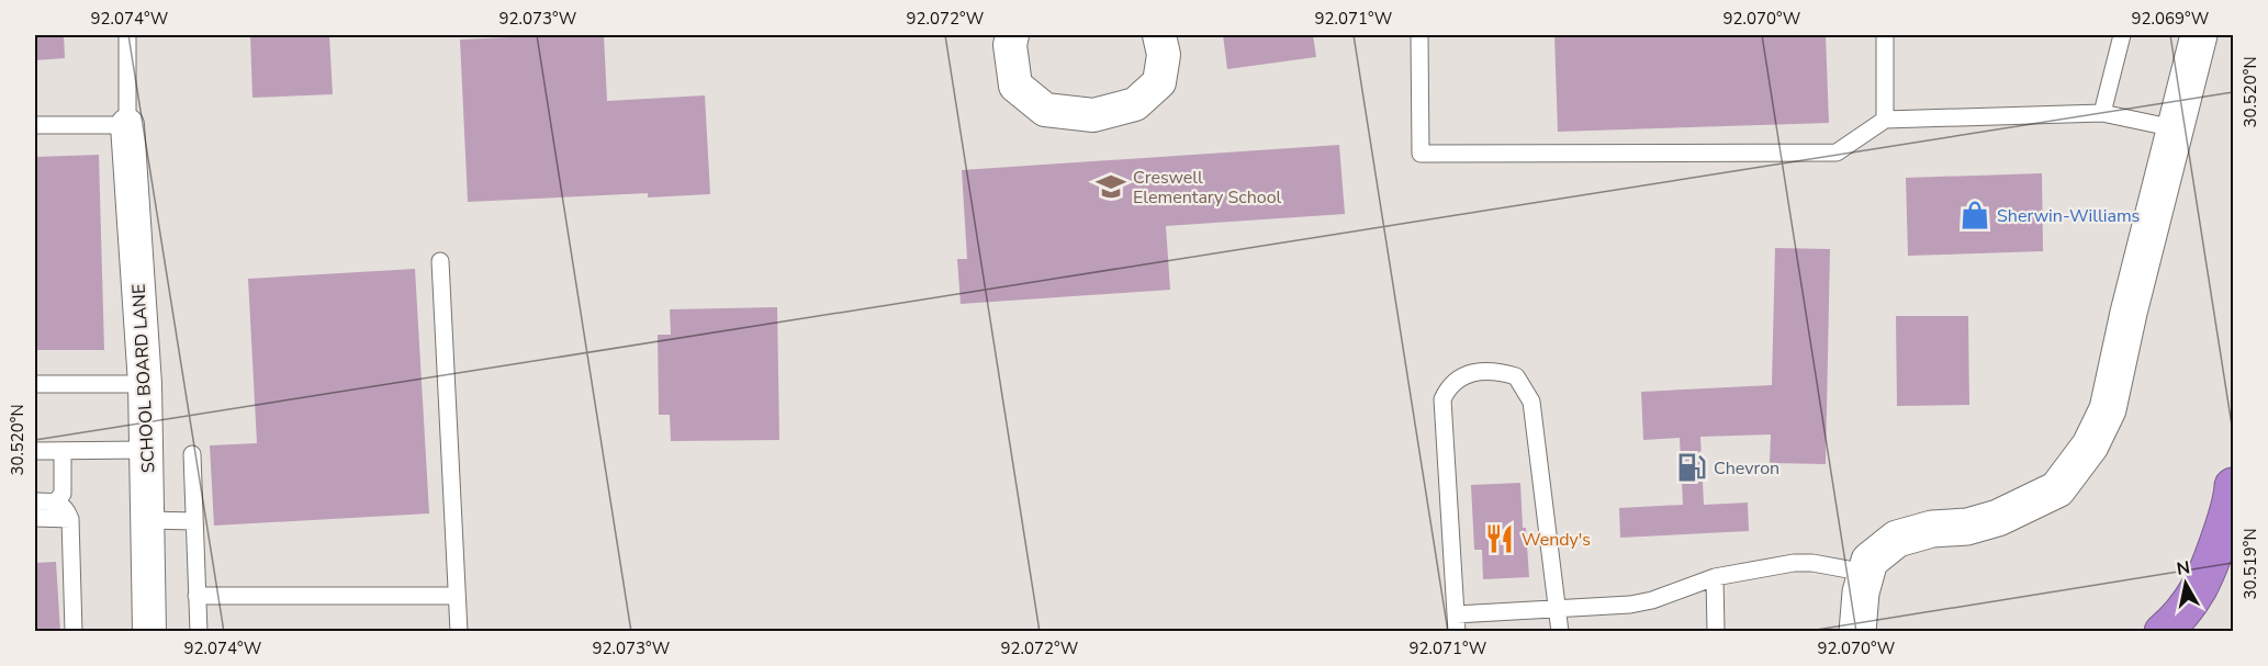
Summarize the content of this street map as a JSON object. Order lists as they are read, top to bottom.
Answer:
{
  "streets": {
    "street": ["SCHOOL BOARD LANE"]
  },
  "places": {
    "school or university": ["Creswell Elementary School"],
    "shop": ["Sherwin-Williams"],
    "fuel station": ["Chevron"],
    "restaurant": ["Wendy's"]
  },
  "north": "top",
  "coordinates": [
    "92.074°W",
    "92.073°W",
    "92.072°W",
    "92.071°W",
    "92.070°W",
    "92.069°W",
    "30.520°N",
    "30.519°N"
  ]
}
